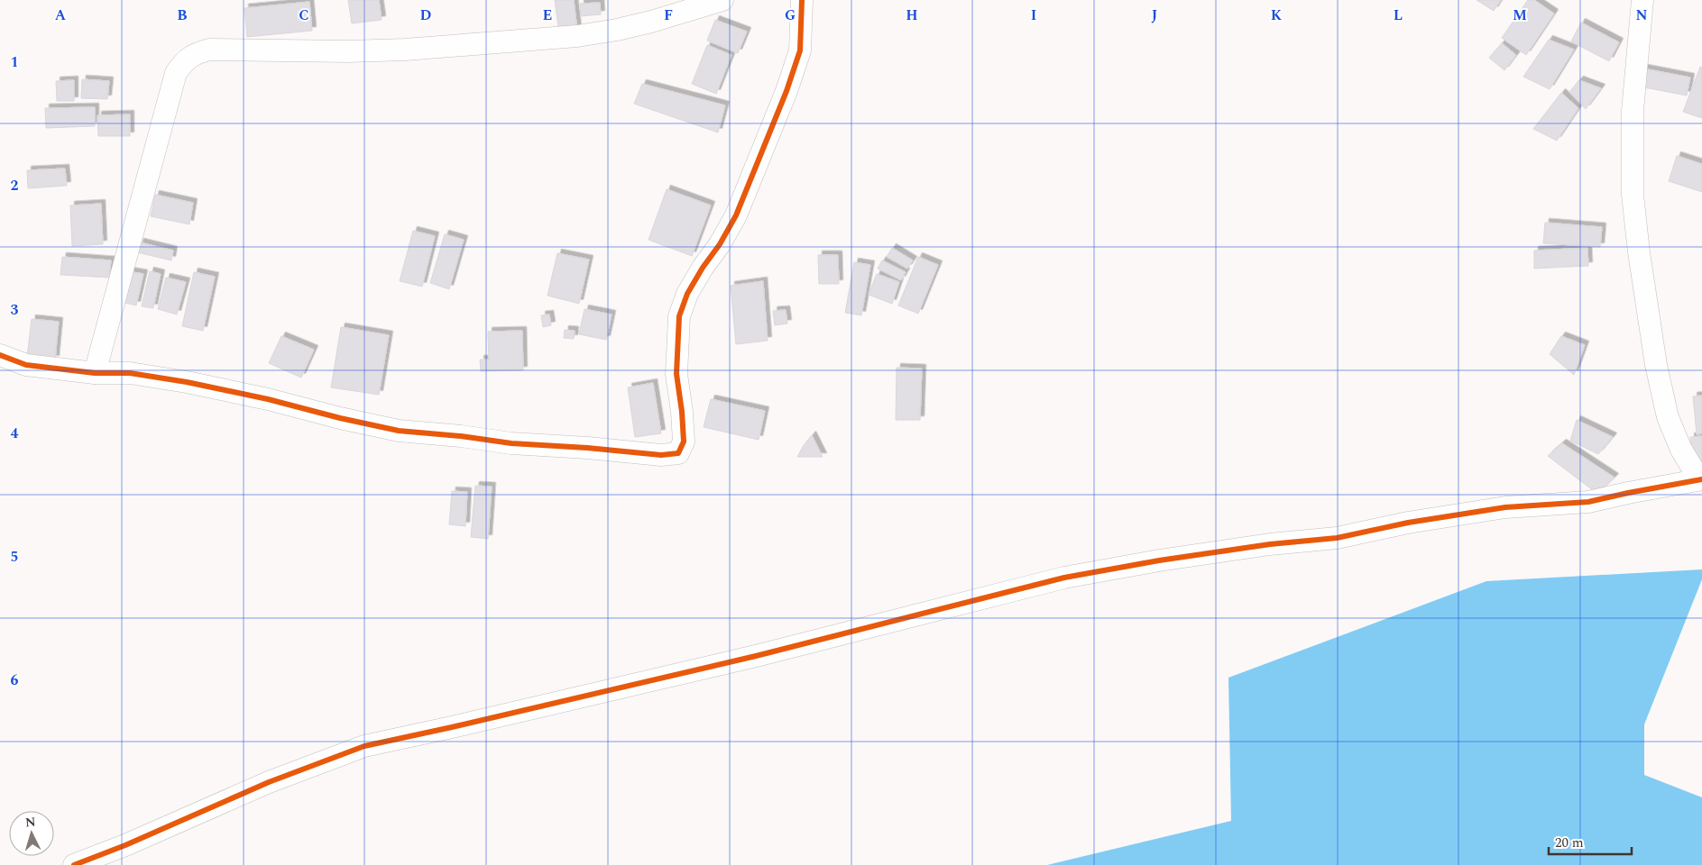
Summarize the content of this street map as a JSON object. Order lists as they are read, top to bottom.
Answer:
{
  "scale_bar": "20 m",
  "north": "top",
  "grid": {
    "columns": [
      "A",
      "B",
      "C",
      "D",
      "E",
      "F",
      "G",
      "H",
      "I",
      "J",
      "K",
      "L",
      "M",
      "N"
    ],
    "rows": [
      "1",
      "2",
      "3",
      "4",
      "5",
      "6"
    ]
  }
}
